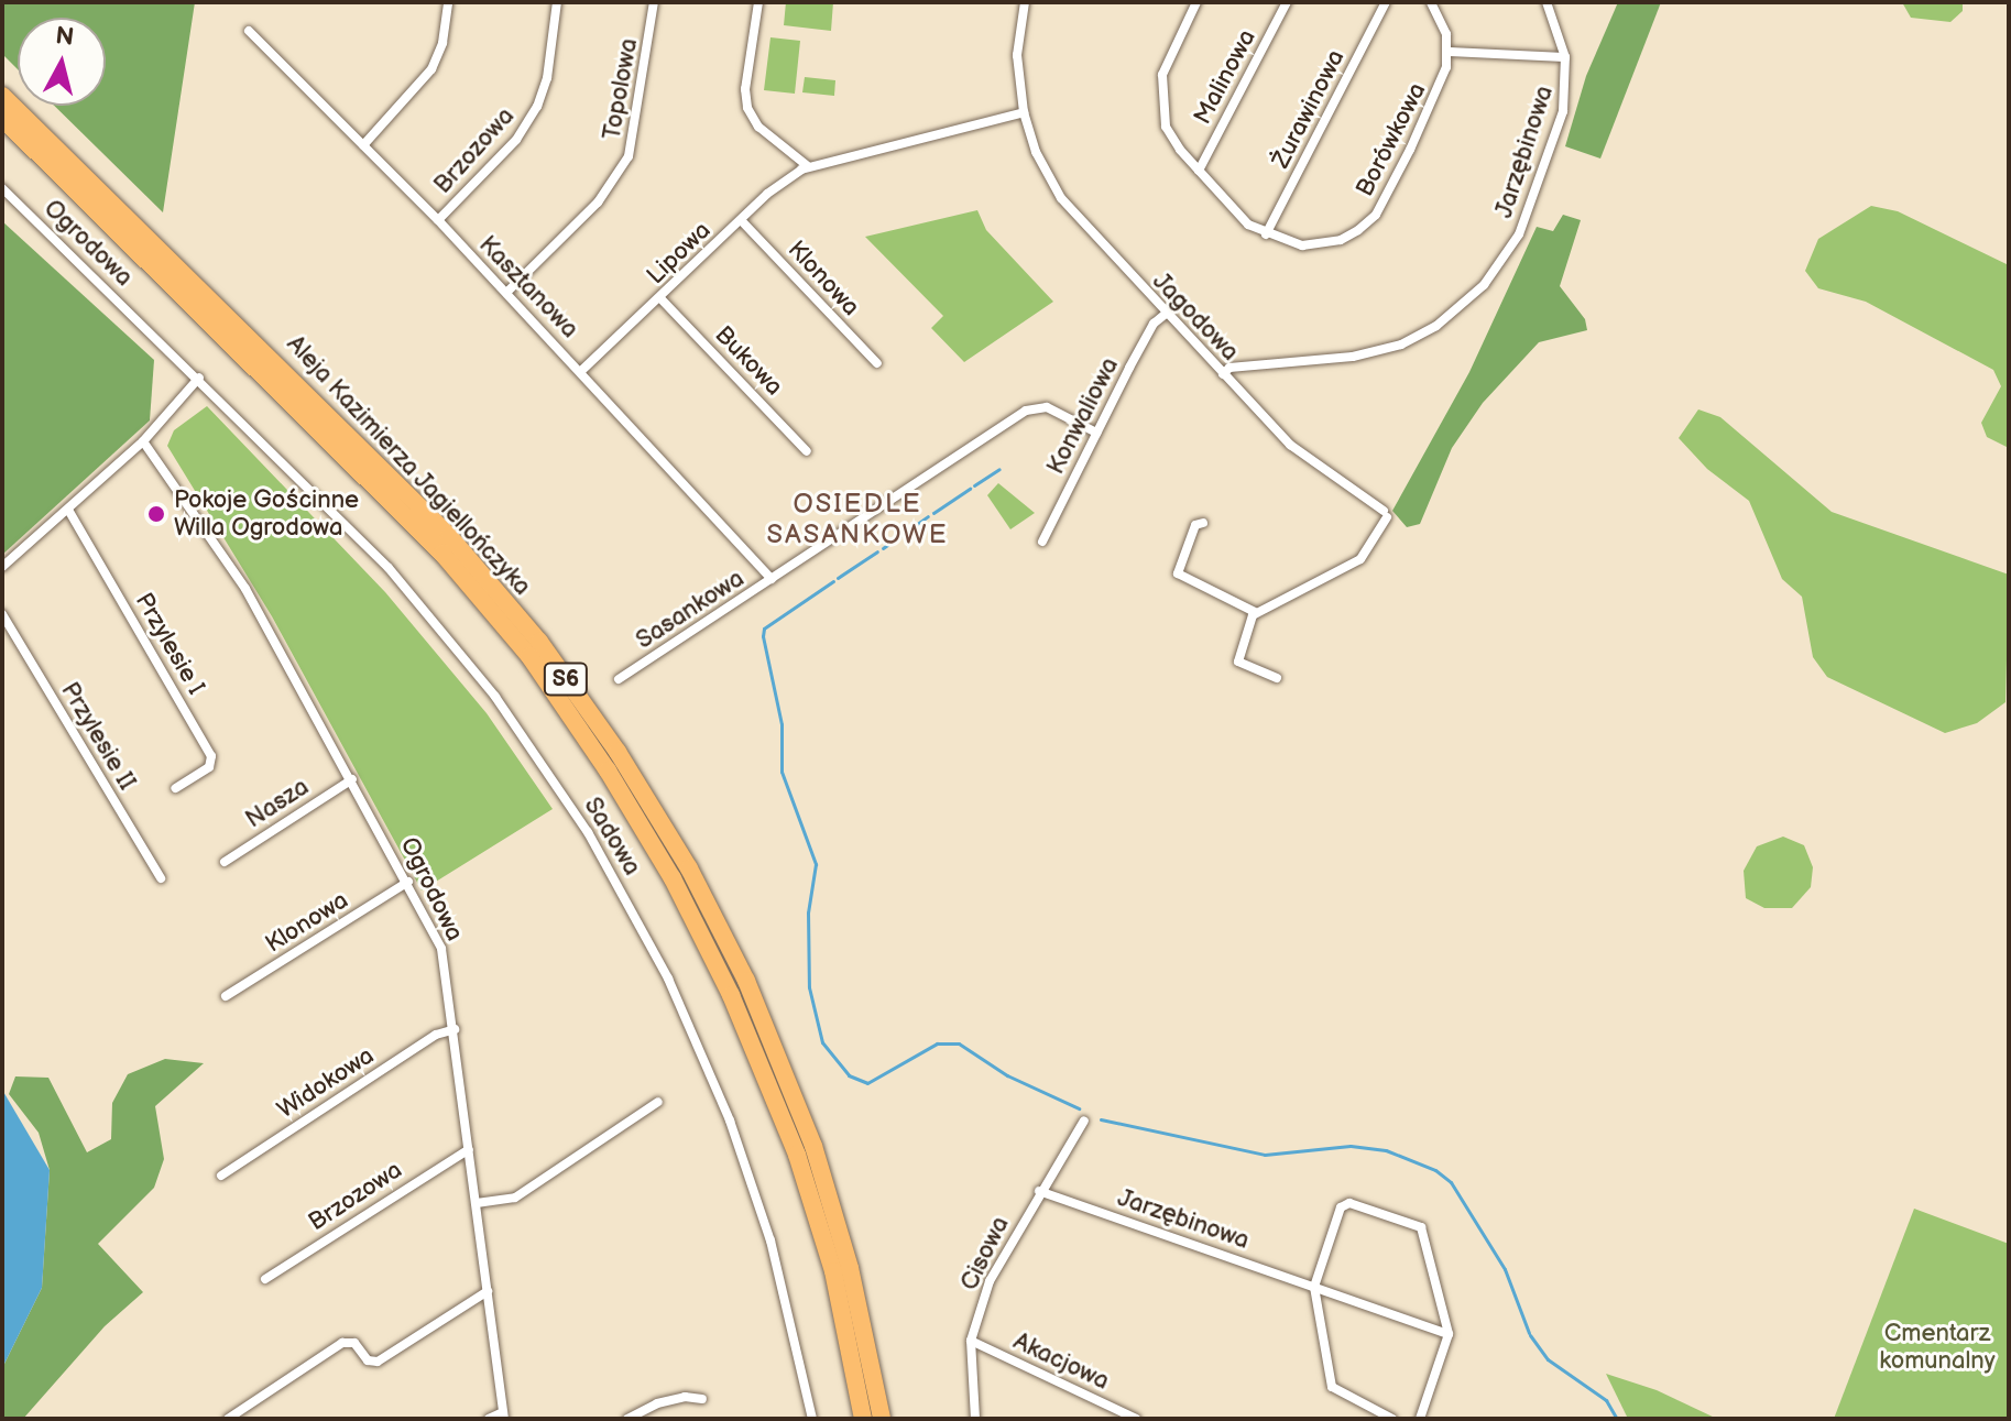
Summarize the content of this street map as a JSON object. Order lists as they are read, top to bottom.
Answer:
{
  "streets": {
    "highway": ["Aleja Kazimierza Jagiellończyka", "S6"],
    "street": [
      "Malinowa",
      "Topolowa",
      "Żurawinowa",
      "Borówkowa",
      "Brzozowa",
      "Jarzębinowa",
      "Ogrodowa",
      "Lipowa",
      "Klonowa",
      "Kasztanowa",
      "Jagodowa",
      "Bukowa",
      "Konwaliowa",
      "Sasankowa",
      "Przylesie I",
      "Przylesie II",
      "Nasza",
      "Sadowa",
      "Widokowa",
      "Cisowa",
      "Akacjowa"
    ]
  },
  "crossings": [
    ["Malinowa", "Borówkowa"],
    ["Topolowa", "Kasztanowa"],
    ["Żurawinowa", "Borówkowa"],
    ["Brzozowa", "Ogrodowa"],
    ["Brzozowa", "Kasztanowa"],
    ["Jarzębinowa", "Jagodowa"],
    ["Jarzębinowa", "Cisowa"],
    ["Ogrodowa", "Klonowa"],
    ["Ogrodowa", "Nasza"],
    ["Ogrodowa", "Sadowa"],
    ["Ogrodowa", "Widokowa"],
    ["Lipowa", "Klonowa"],
    ["Lipowa", "Kasztanowa"],
    ["Lipowa", "Bukowa"],
    ["Kasztanowa", "Sasankowa"],
    ["Jagodowa", "Konwaliowa"],
    ["Konwaliowa", "Sasankowa"],
    ["Cisowa", "Akacjowa"]
  ],
  "districts": ["OSIEDLE SASANKOWE"],
  "parks": ["Cmentarz komunalny"],
  "places": ["Pokoje Gościnne Willa Ogrodowa"],
  "north": "top"
}
